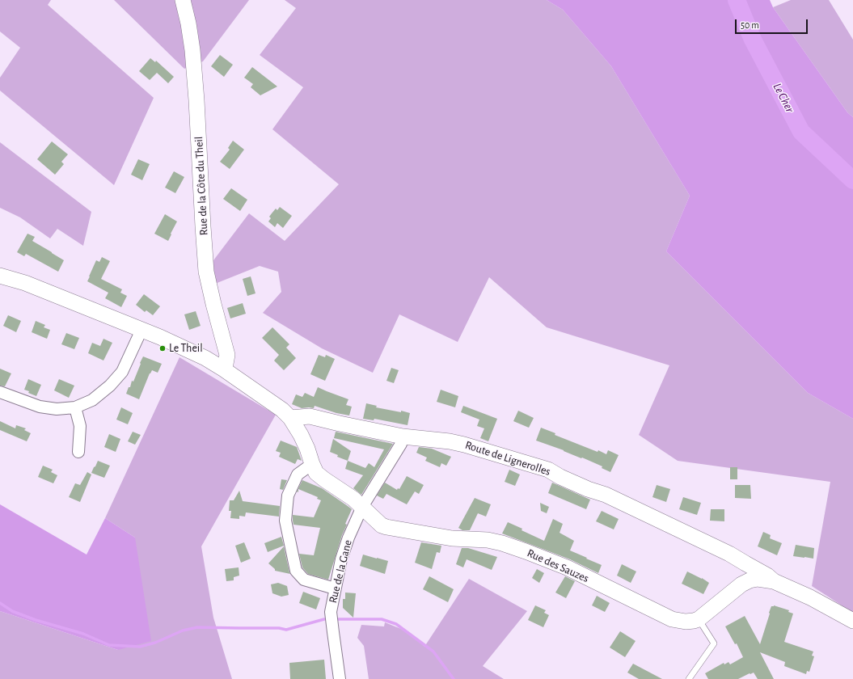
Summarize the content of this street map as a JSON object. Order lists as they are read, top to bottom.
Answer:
{
  "streets": {
    "street": [
      "Rue de la Côte du Theil",
      "Route de Lignerolles",
      "Rue des Sauzes",
      "Rue de la Gane"
    ]
  },
  "crossings": [
    ["Route de Lignerolles", "Rue de la Gane"],
    ["Rue des Sauzes", "Rue de la Gane"]
  ],
  "water": ["Le Cher"],
  "places": ["Le Theil"],
  "scale_bar": "50 m"
}
